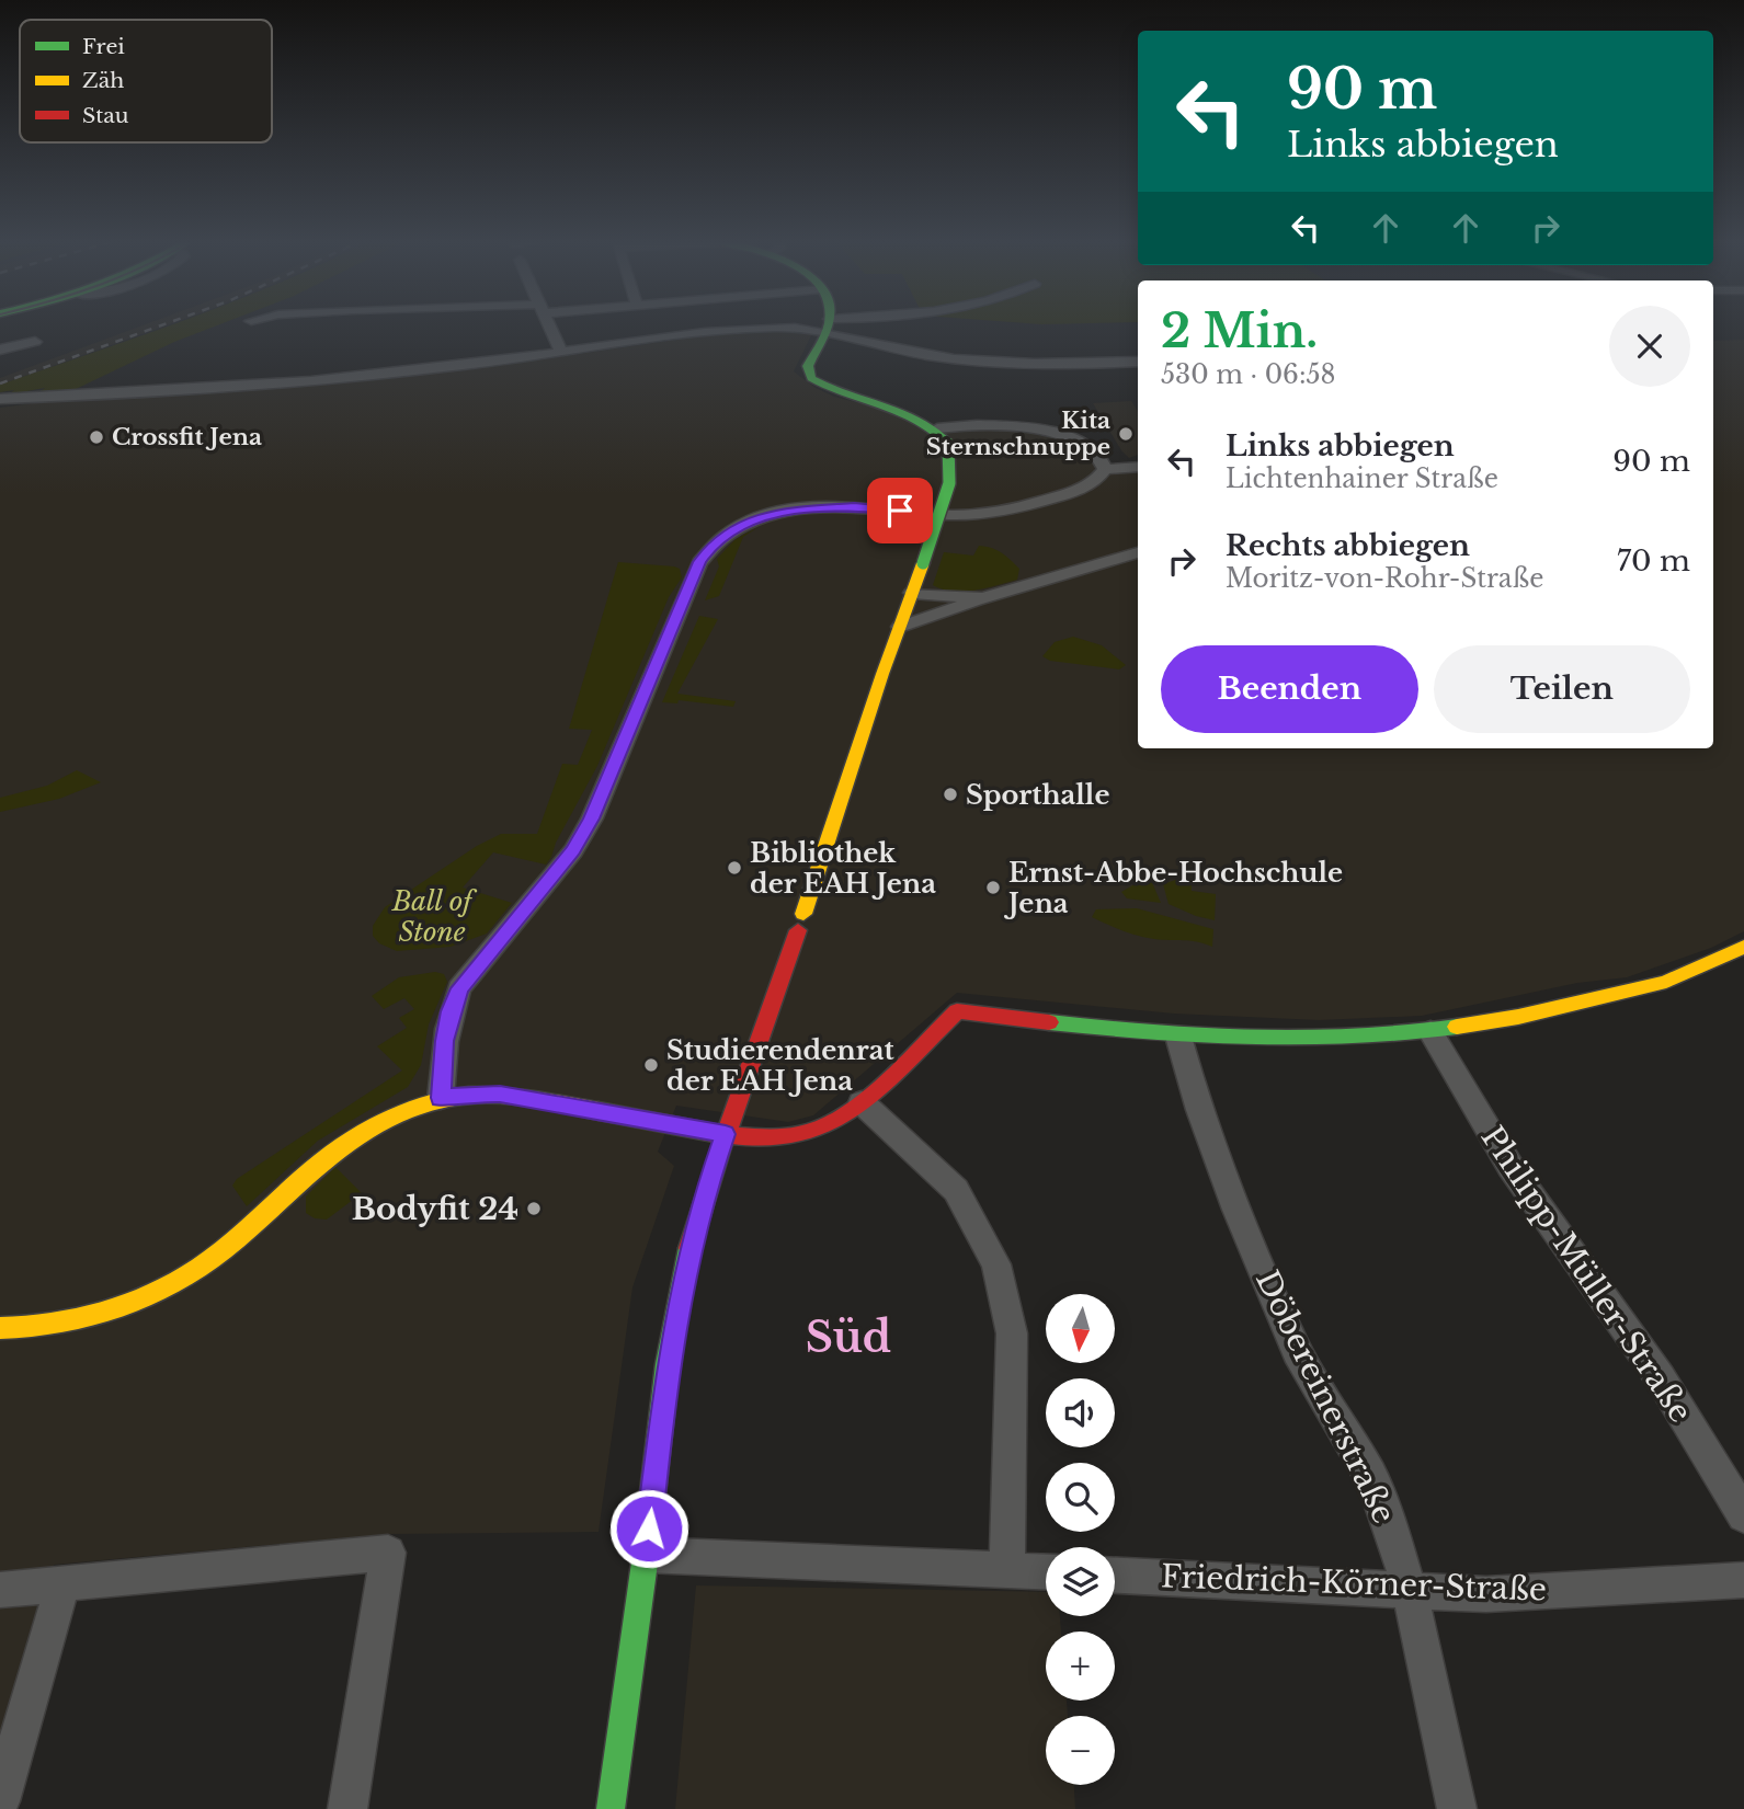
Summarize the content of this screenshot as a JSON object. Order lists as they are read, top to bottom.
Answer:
{
  "streets": {
    "street": ["Philipp-Müller-Straße", "Döbereinerstraße", "Friedrich-Körner-Straße"]
  },
  "crossings": [
    ["Döbereinerstraße", "Friedrich-Körner-Straße"]
  ],
  "districts": ["Süd"],
  "parks": ["Ball of Stone"],
  "places": [
    "Kita Sternschnuppe",
    "Crossfit Jena",
    "Sporthalle",
    "Bibliothek der EAH Jena",
    "Ernst-Abbe-Hochschule Jena",
    "Studierendenrat der EAH Jena",
    "Bodyfit 24"
  ],
  "legend": ["Frei", "Zäh", "Stau"],
  "north": "bottom",
  "page": {
    "turn": ["90 m", "Links abbiegen"],
    "heading": ["2 Min.", "530 m · 06:58"],
    "list": [
      {
        "name": "Links abbiegen",
        "note": "Lichtenhainer Straße",
        "value": "90 m"
      },
      {
        "name": "Rechts abbiegen",
        "note": "Moritz-von-Rohr-Straße",
        "value": "70 m"
      }
    ],
    "buttons": ["Beenden", "Teilen"],
    "map_buttons": ["+", "−"]
  }
}
